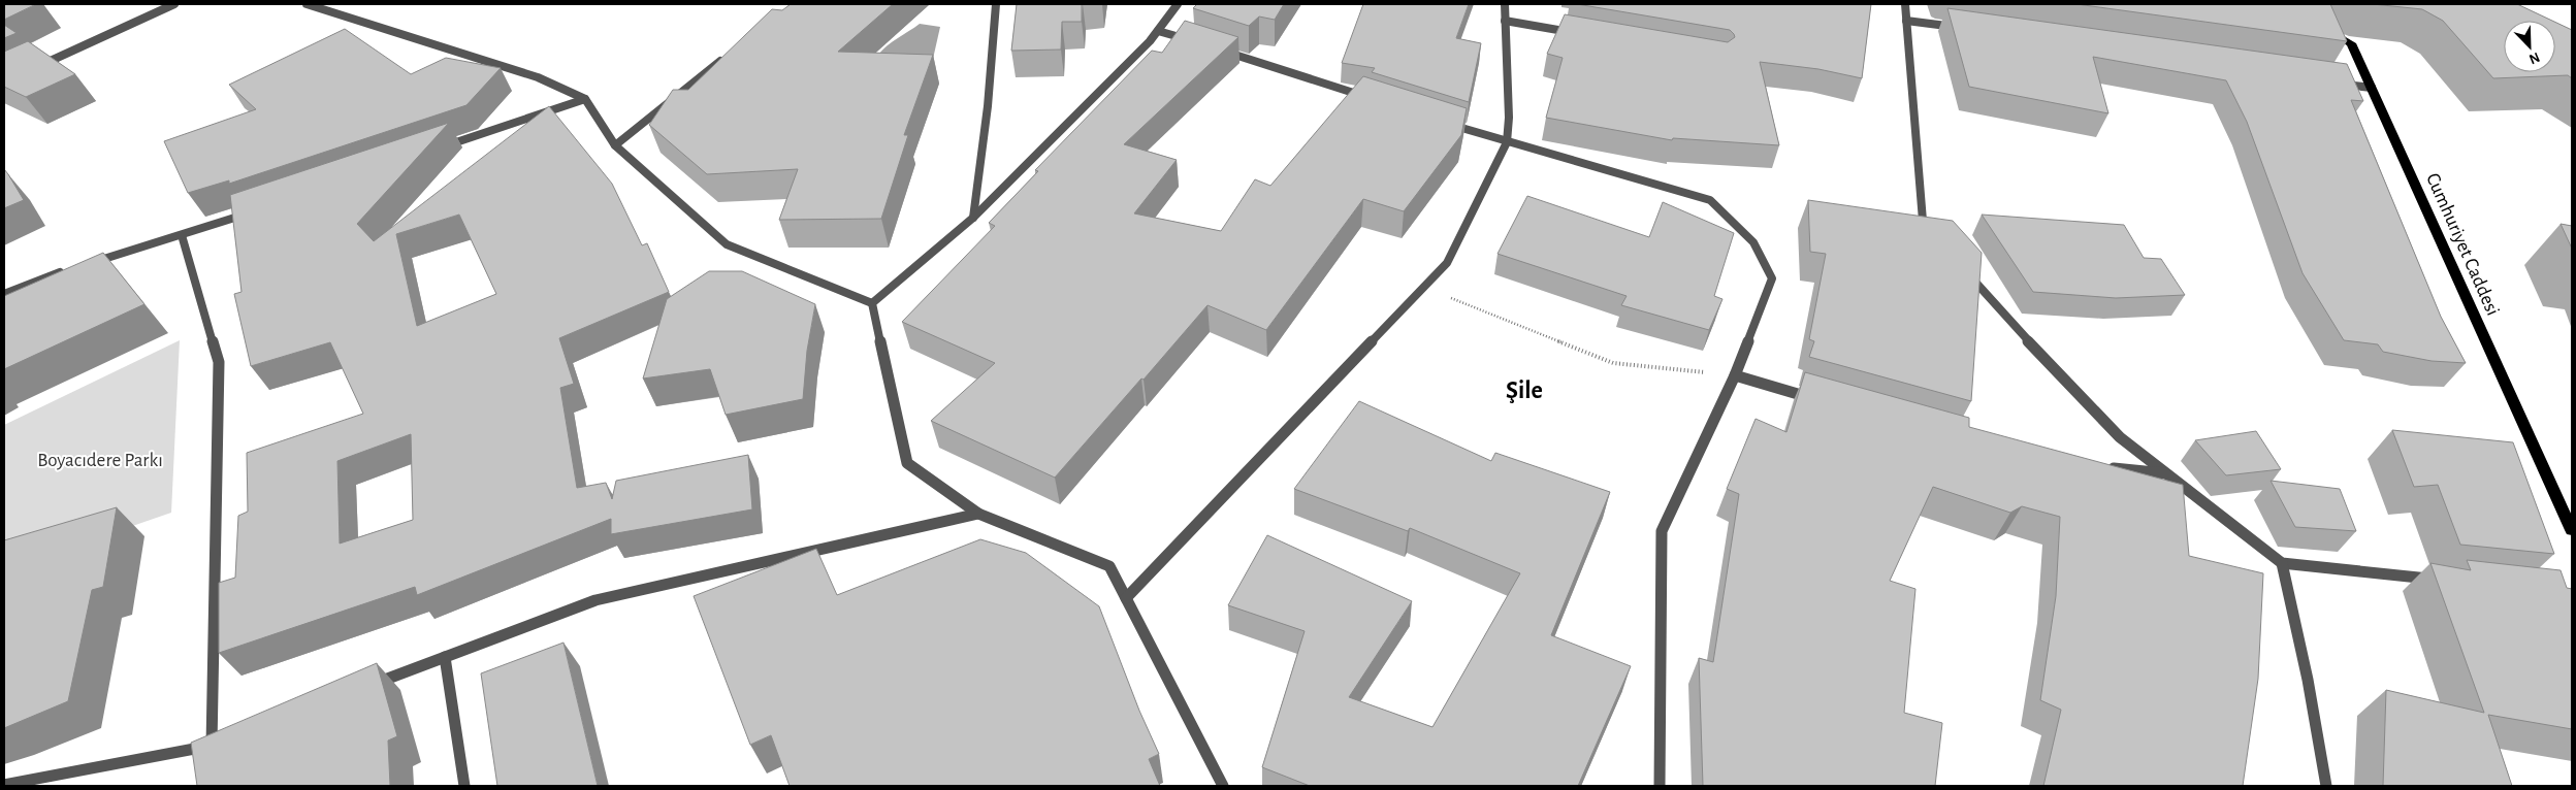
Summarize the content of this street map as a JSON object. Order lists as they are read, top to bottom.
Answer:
{
  "streets": {
    "main road": ["Cumhuriyet Caddesi"]
  },
  "districts": ["Şile"],
  "parks": ["Boyacıdere Parkı"],
  "north": "bottom right"
}
